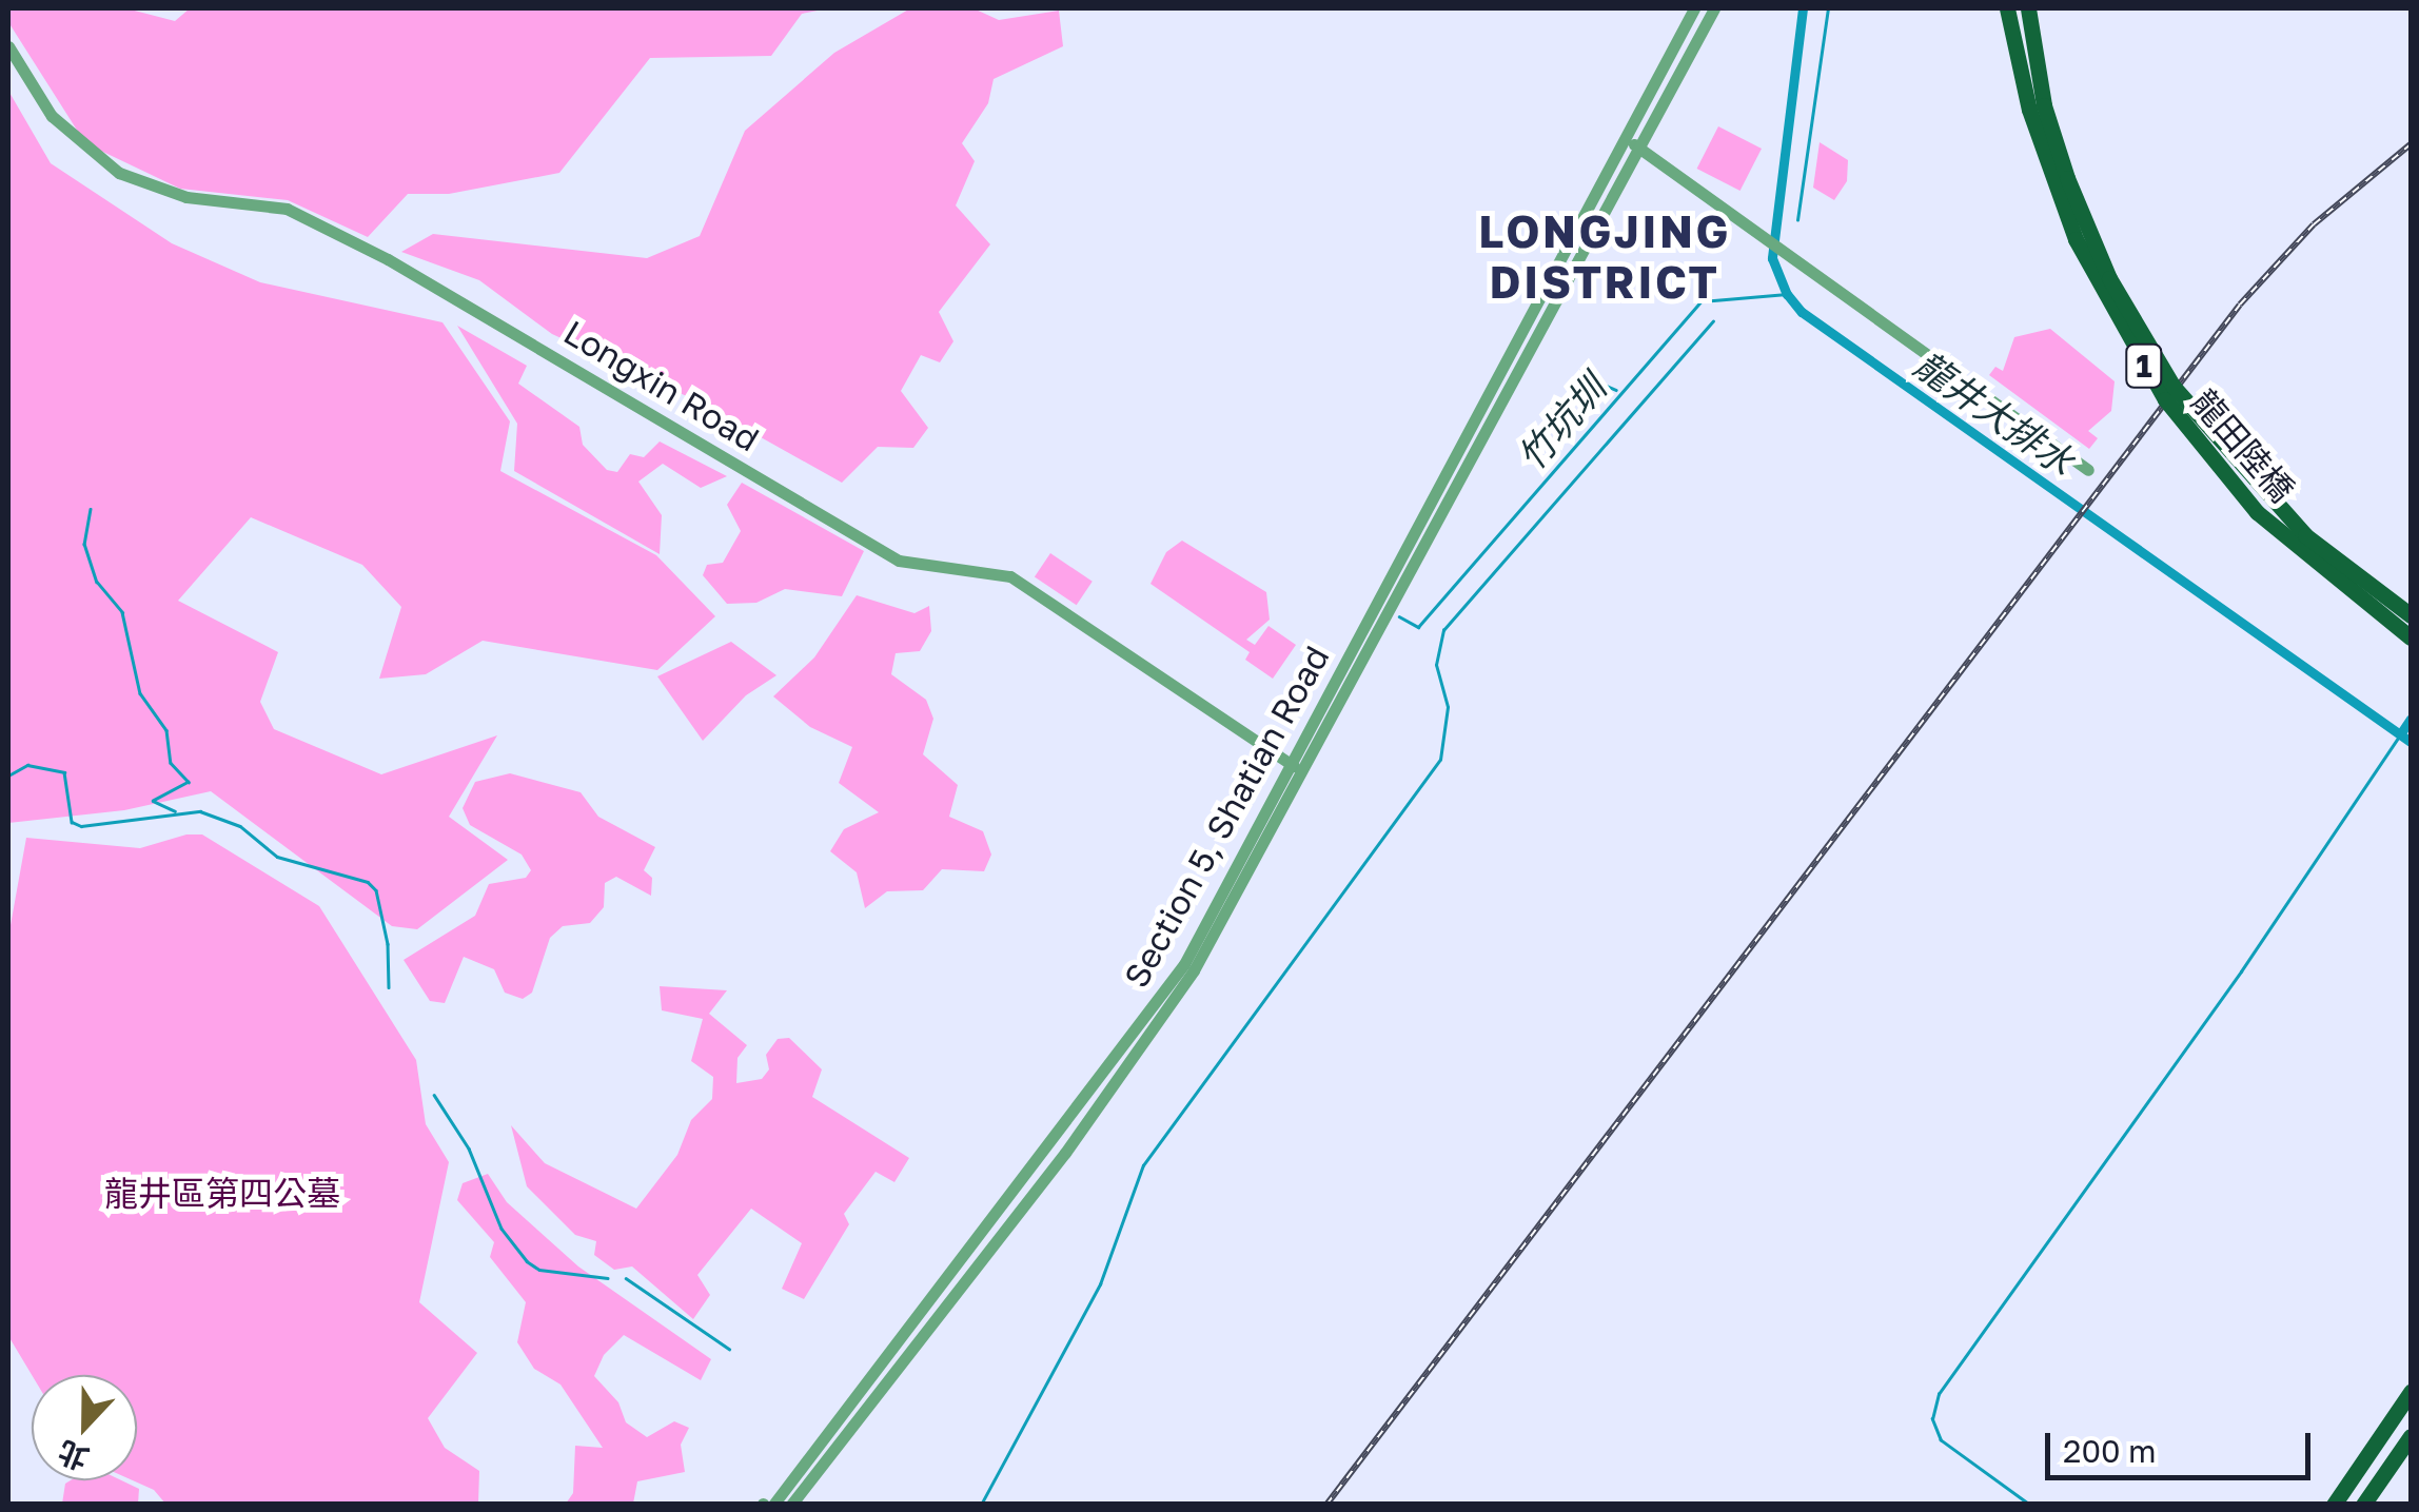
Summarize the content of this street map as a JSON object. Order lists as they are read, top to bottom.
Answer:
{
  "streets": {
    "main road": ["1", "龍田陸橋"],
    "street": ["Longxin Road", "Section 5, Shatian Road"]
  },
  "crossings": [
    ["Longxin Road", "Section 5, Shatian Road"]
  ],
  "districts": ["LONGJING DISTRICT"],
  "water": ["龍井大排水", "竹坑圳"],
  "parks": ["龍井區第四公墓"],
  "scale_bar": "200 m",
  "north": "bottom"
}
